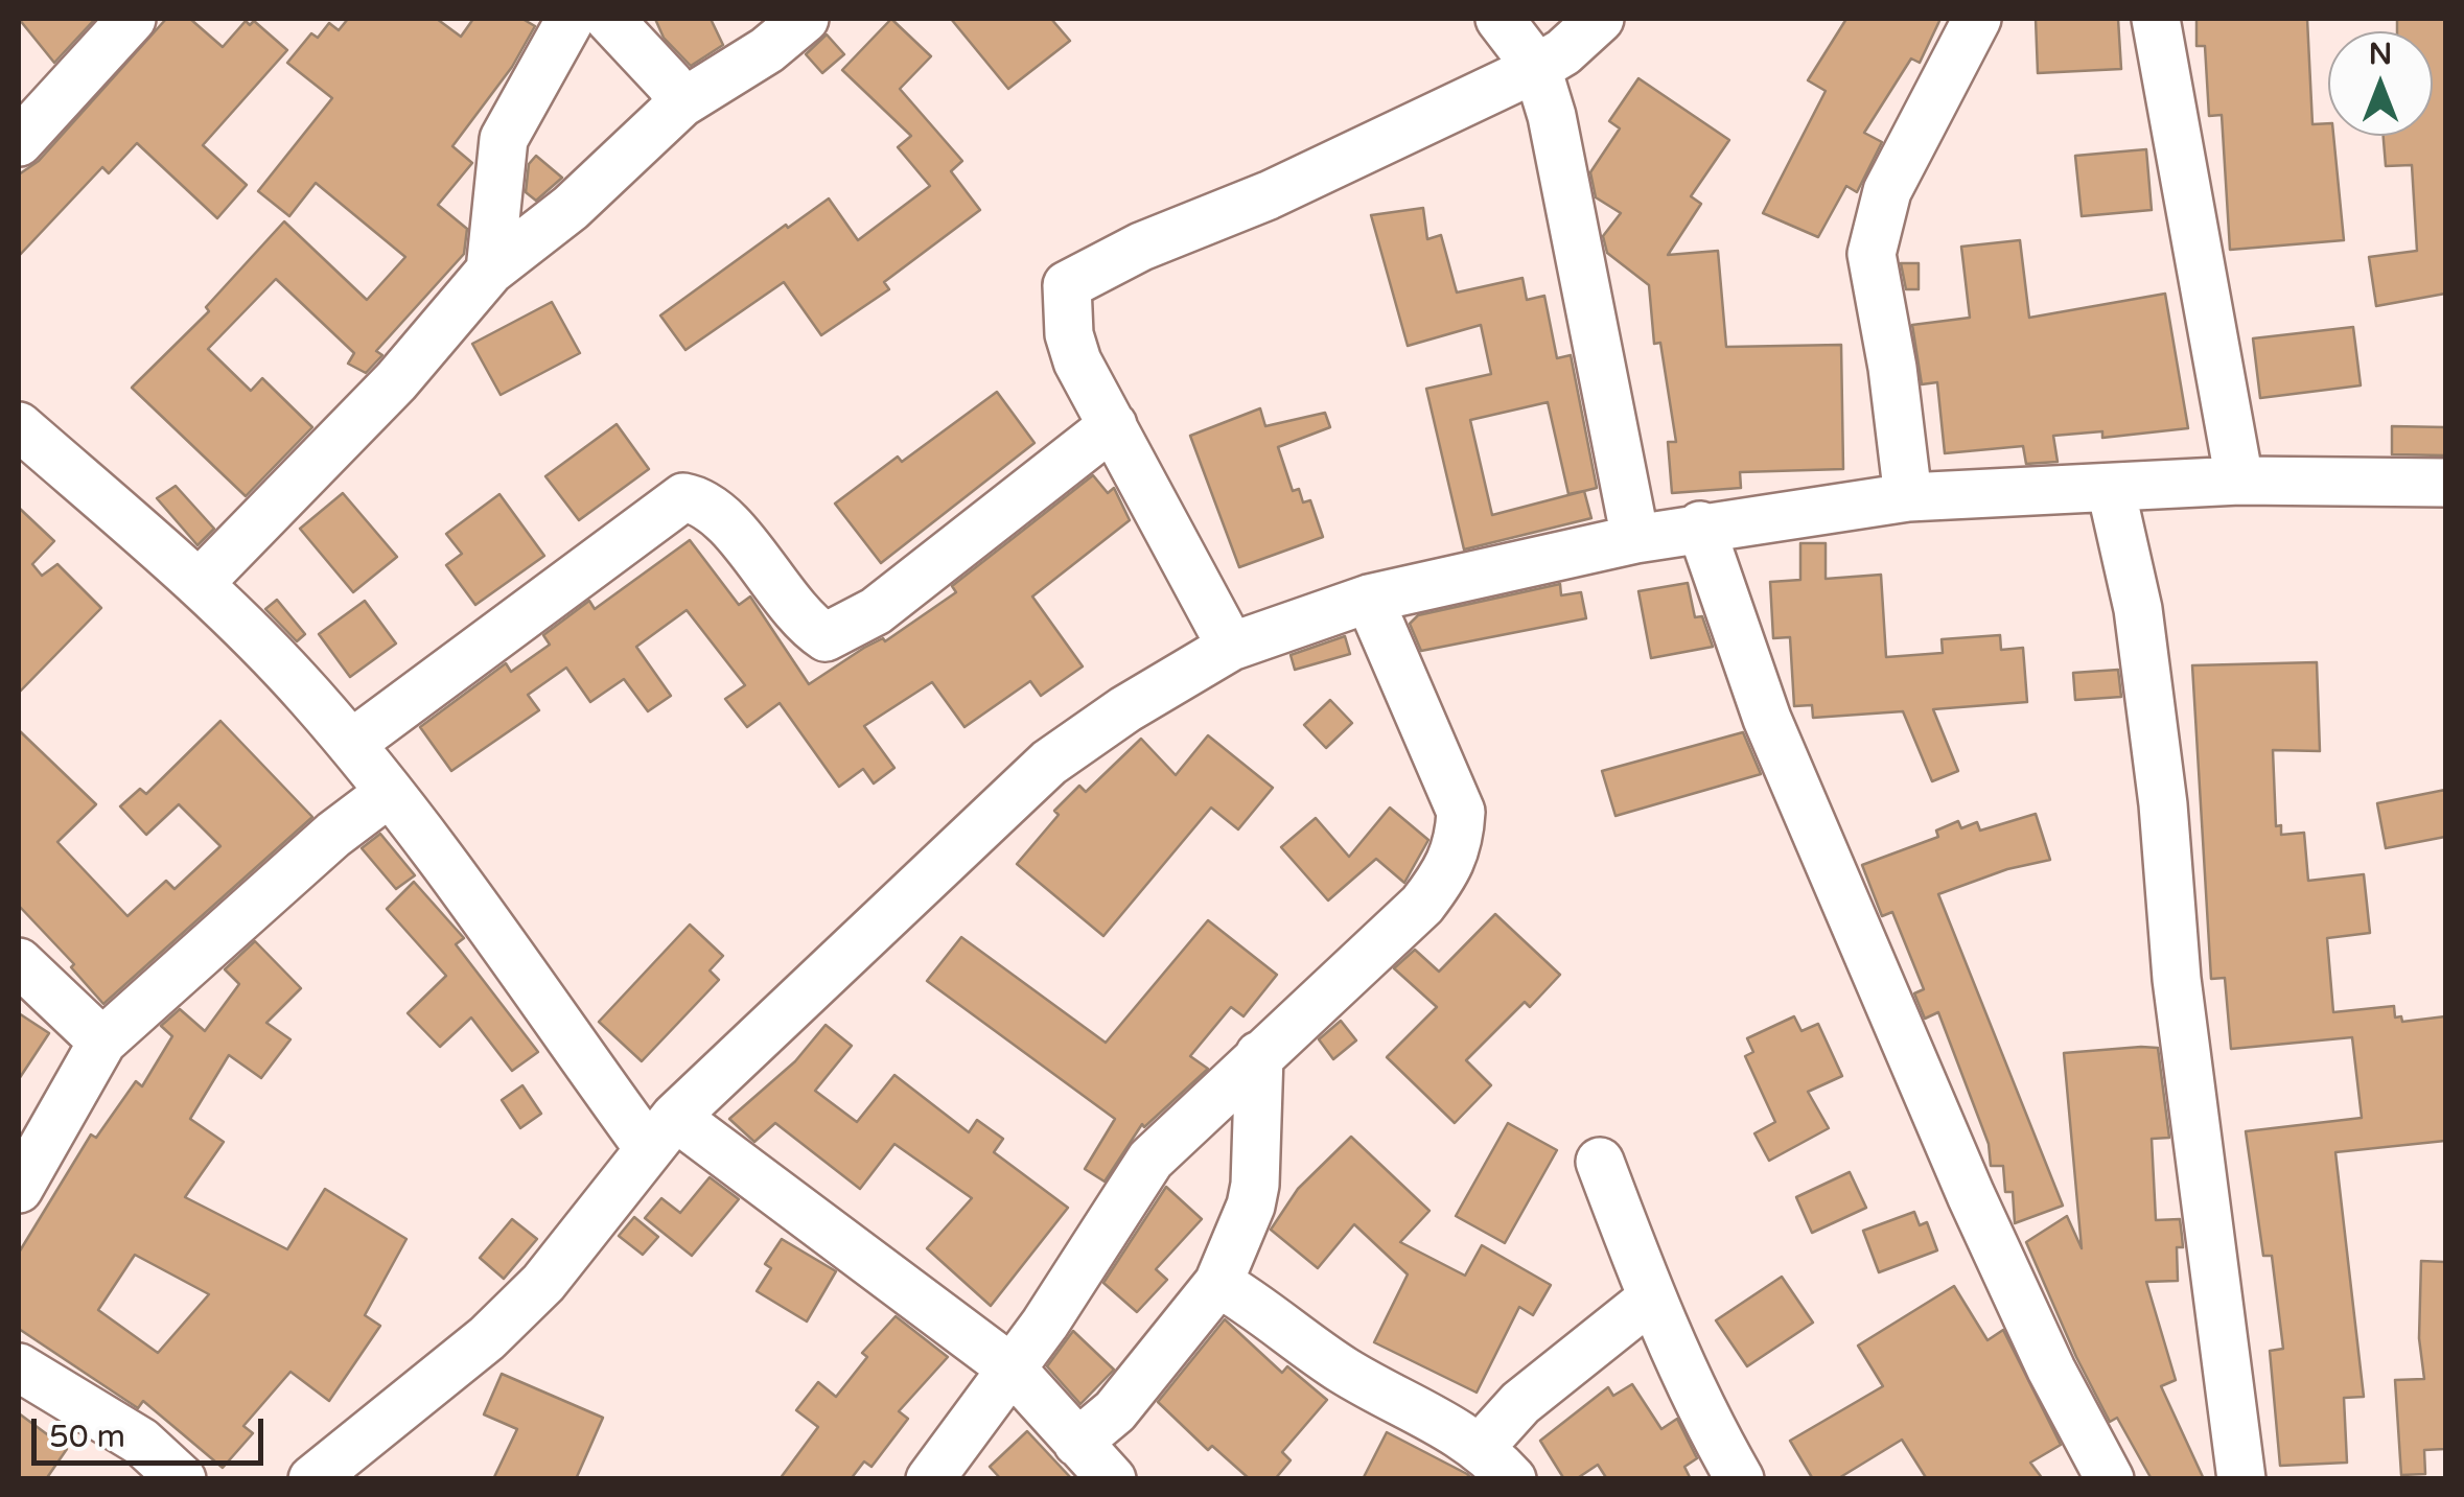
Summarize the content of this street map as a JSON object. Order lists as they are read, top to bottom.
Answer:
{
  "scale_bar": "50 m",
  "north": "top"
}
